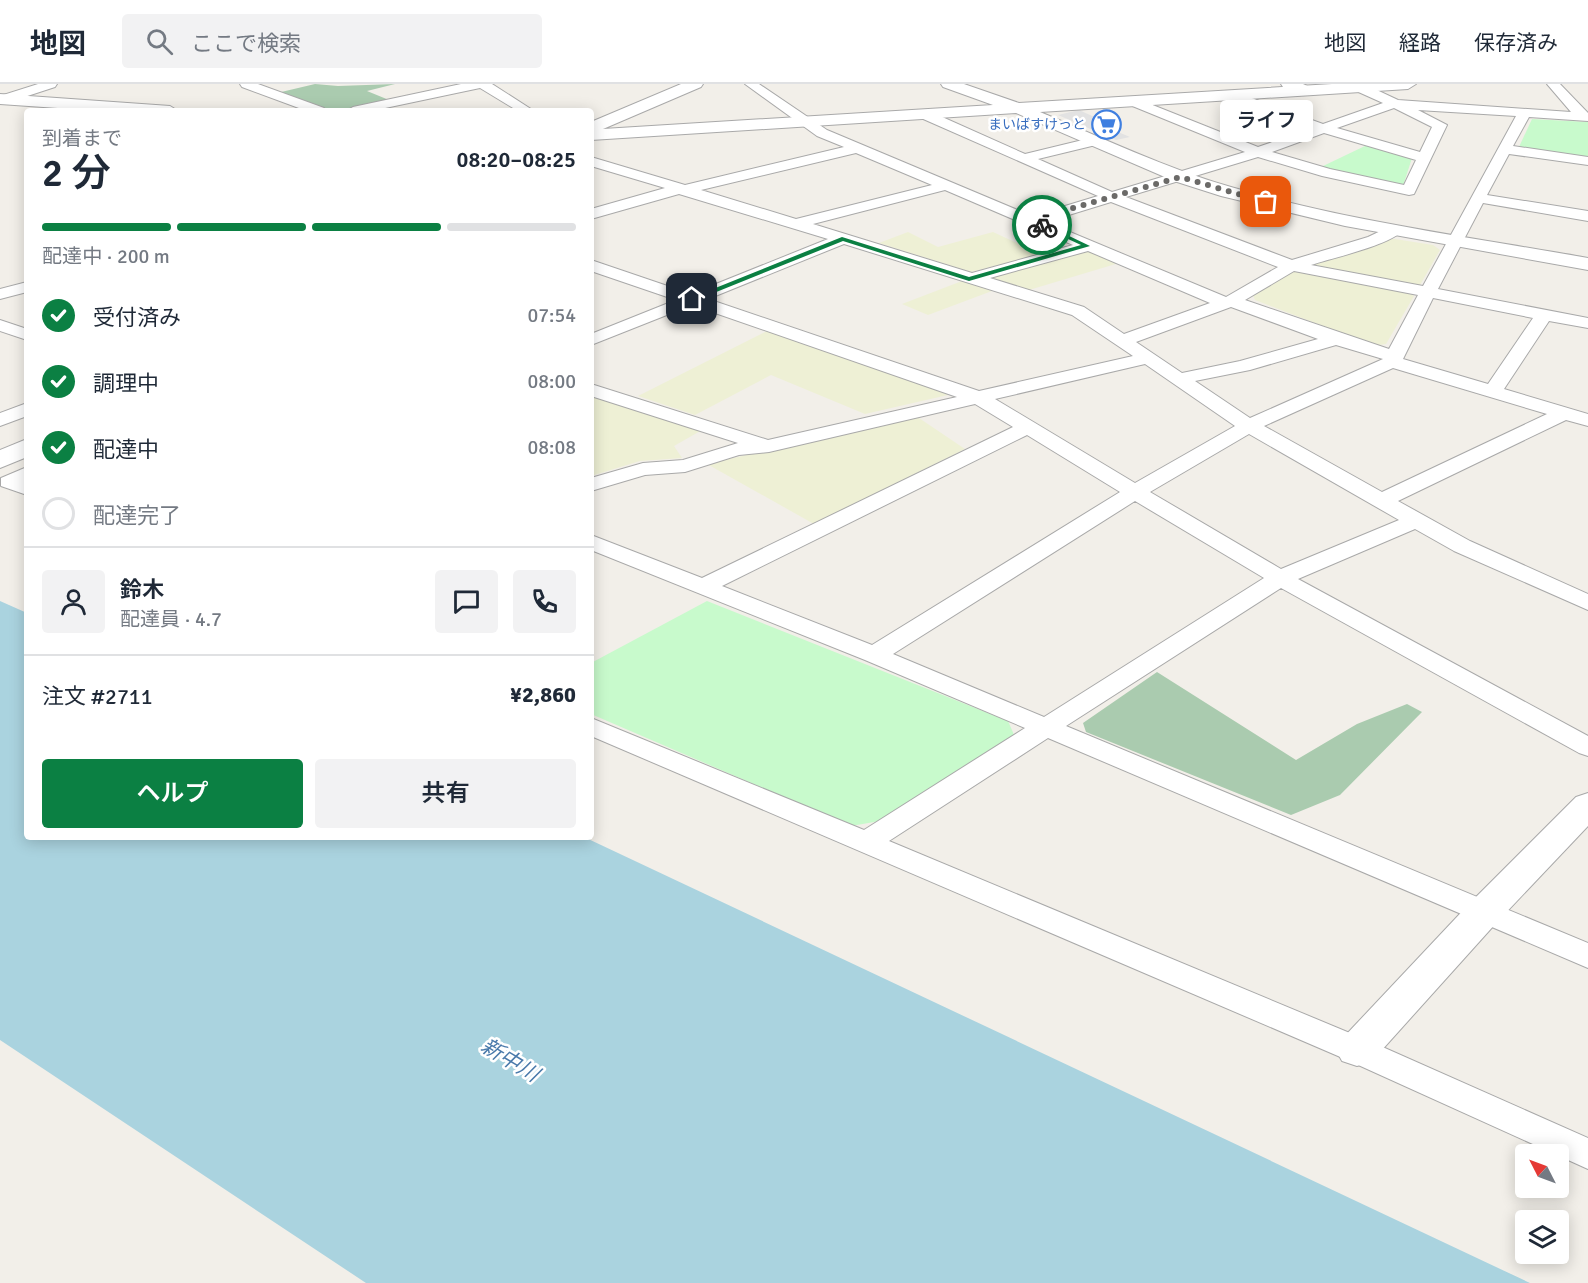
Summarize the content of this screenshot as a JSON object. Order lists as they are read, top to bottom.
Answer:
{
  "water": ["新中川"],
  "places": {
    "supermarket": ["まいばすけっと"],
    "other": ["ライフ"]
  },
  "north": "top left",
  "page": {
    "header": "地図",
    "search": "ここで検索",
    "nav": ["地図", "経路", "保存済み"],
    "bubble": "ライフ",
    "heading": ["2 分", "到着まで", "08:20–08:25"],
    "panel": [
      "鈴木",
      "配達員 · 4.7",
      "注文 #2711",
      "¥2,860"
    ],
    "bar": "配達中 · 200 m",
    "list": [
      ["受付済み", "07:54"],
      ["調理中", "08:00"],
      ["配達中", "08:08"],
      "配達完了"
    ],
    "buttons": ["ヘルプ", "共有"]
  }
}
